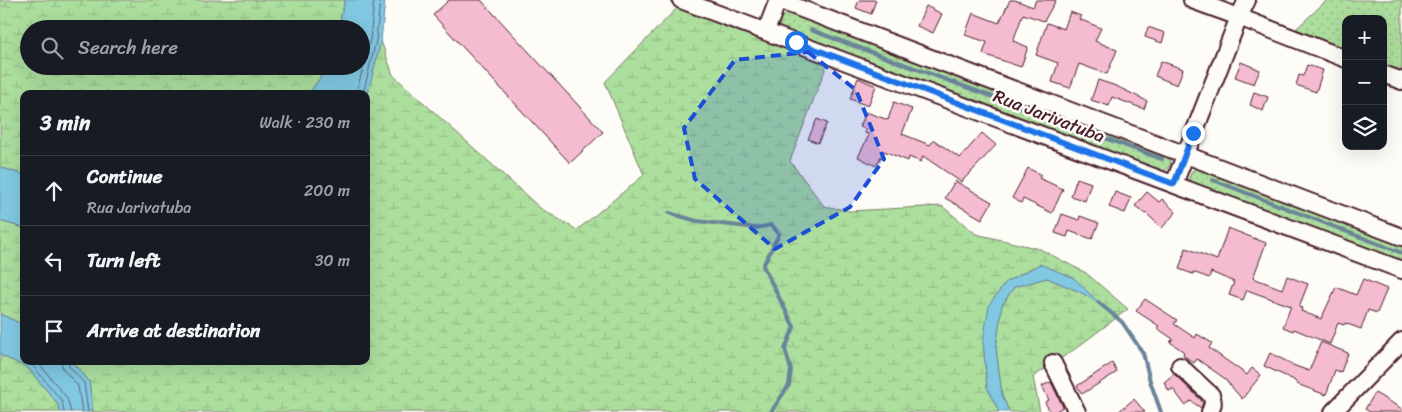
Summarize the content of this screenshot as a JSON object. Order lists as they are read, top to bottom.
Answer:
{
  "streets": {
    "street": ["Rua Jarivatuba"]
  },
  "page": {
    "map_buttons": ["+", "−"],
    "search": "Search here",
    "heading": ["3 min", "Walk · 230 m"],
    "list": [
      ["Continue", "Rua Jarivatuba", "200 m"],
      ["Turn left", "30 m"],
      "Arrive at destination"
    ]
  }
}
